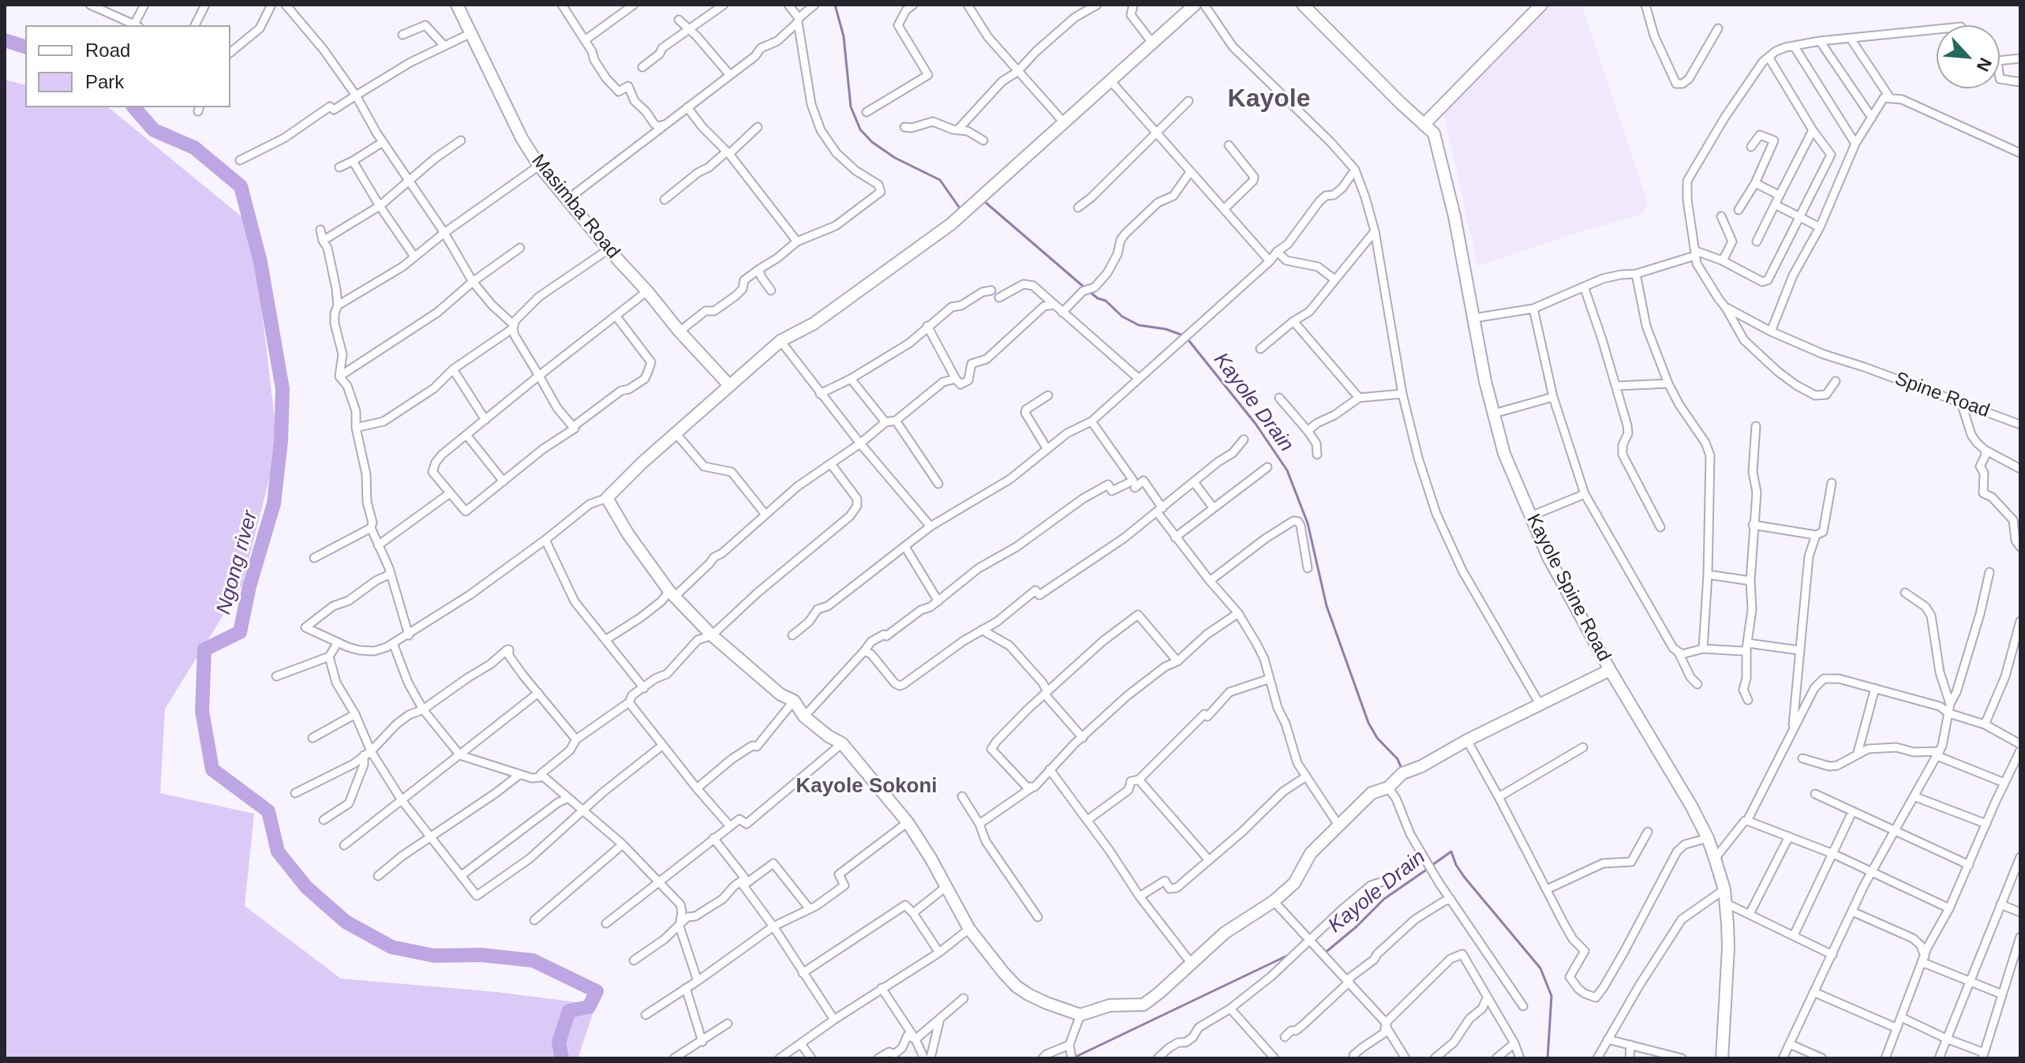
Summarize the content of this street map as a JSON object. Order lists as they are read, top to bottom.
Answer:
{
  "streets": {
    "street": ["Masimba Road", "Spine Road", "Kayole Spine Road"]
  },
  "districts": ["Kayole", "Kayole Sokoni"],
  "water": ["Kayole Drain", "Ngong river"],
  "legend": ["Road", "Park"],
  "north": "bottom right"
}
